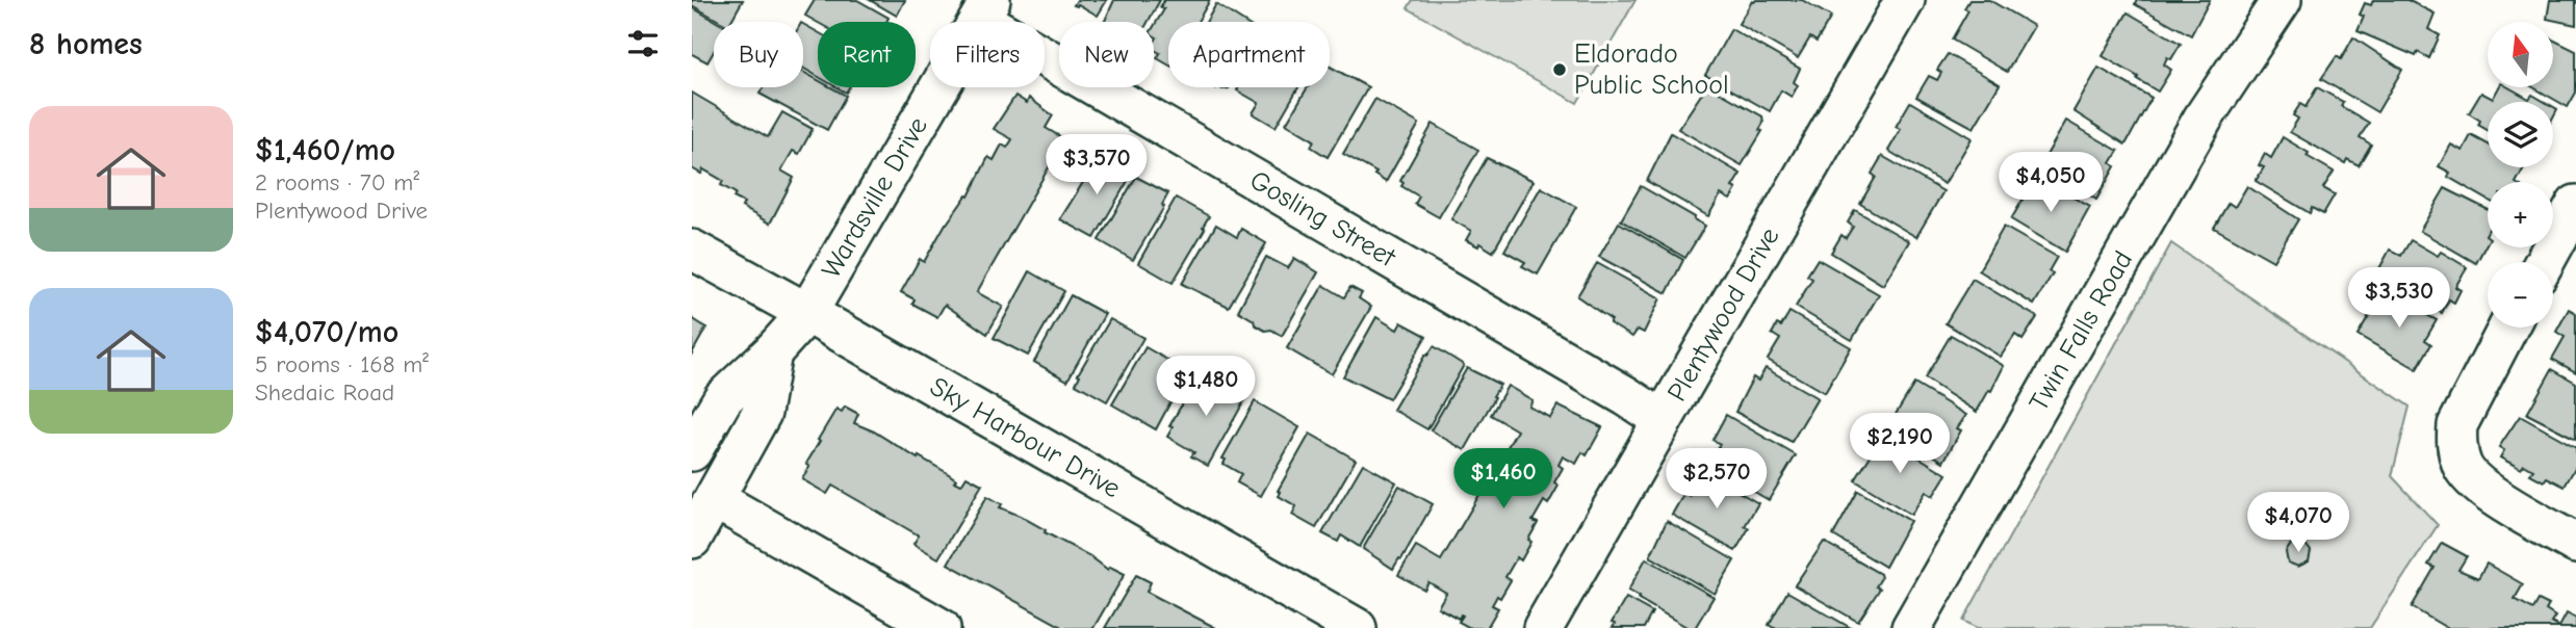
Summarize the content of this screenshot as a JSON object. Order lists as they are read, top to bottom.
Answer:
{
  "streets": {
    "street": [
      "Wardsville Drive",
      "Gosling Street",
      "Plentywood Drive",
      "Twin Falls Road",
      "Sky Harbour Drive"
    ]
  },
  "crossings": [
    ["Wardsville Drive", "Gosling Street"],
    ["Wardsville Drive", "Sky Harbour Drive"],
    ["Gosling Street", "Plentywood Drive"]
  ],
  "places": ["Eldorado Public School"],
  "north": "top",
  "page": {
    "heading": "8 homes",
    "map_buttons": ["+", "−"],
    "chip": [
      "Buy",
      "Rent",
      "Filters",
      "New",
      "Apartment"
    ],
    "list": [
      {
        "name": "$1,460/mo",
        "note": "2 rooms · 70 m² · Plentywood Drive"
      },
      {
        "name": "$4,070/mo",
        "note": "5 rooms · 168 m² · Shedaic Road"
      }
    ],
    "price": [
      "$3,570",
      "$4,050",
      "$3,530",
      "$1,480",
      "$2,190",
      "$1,460",
      "$2,570",
      "$4,070"
    ]
  }
}
